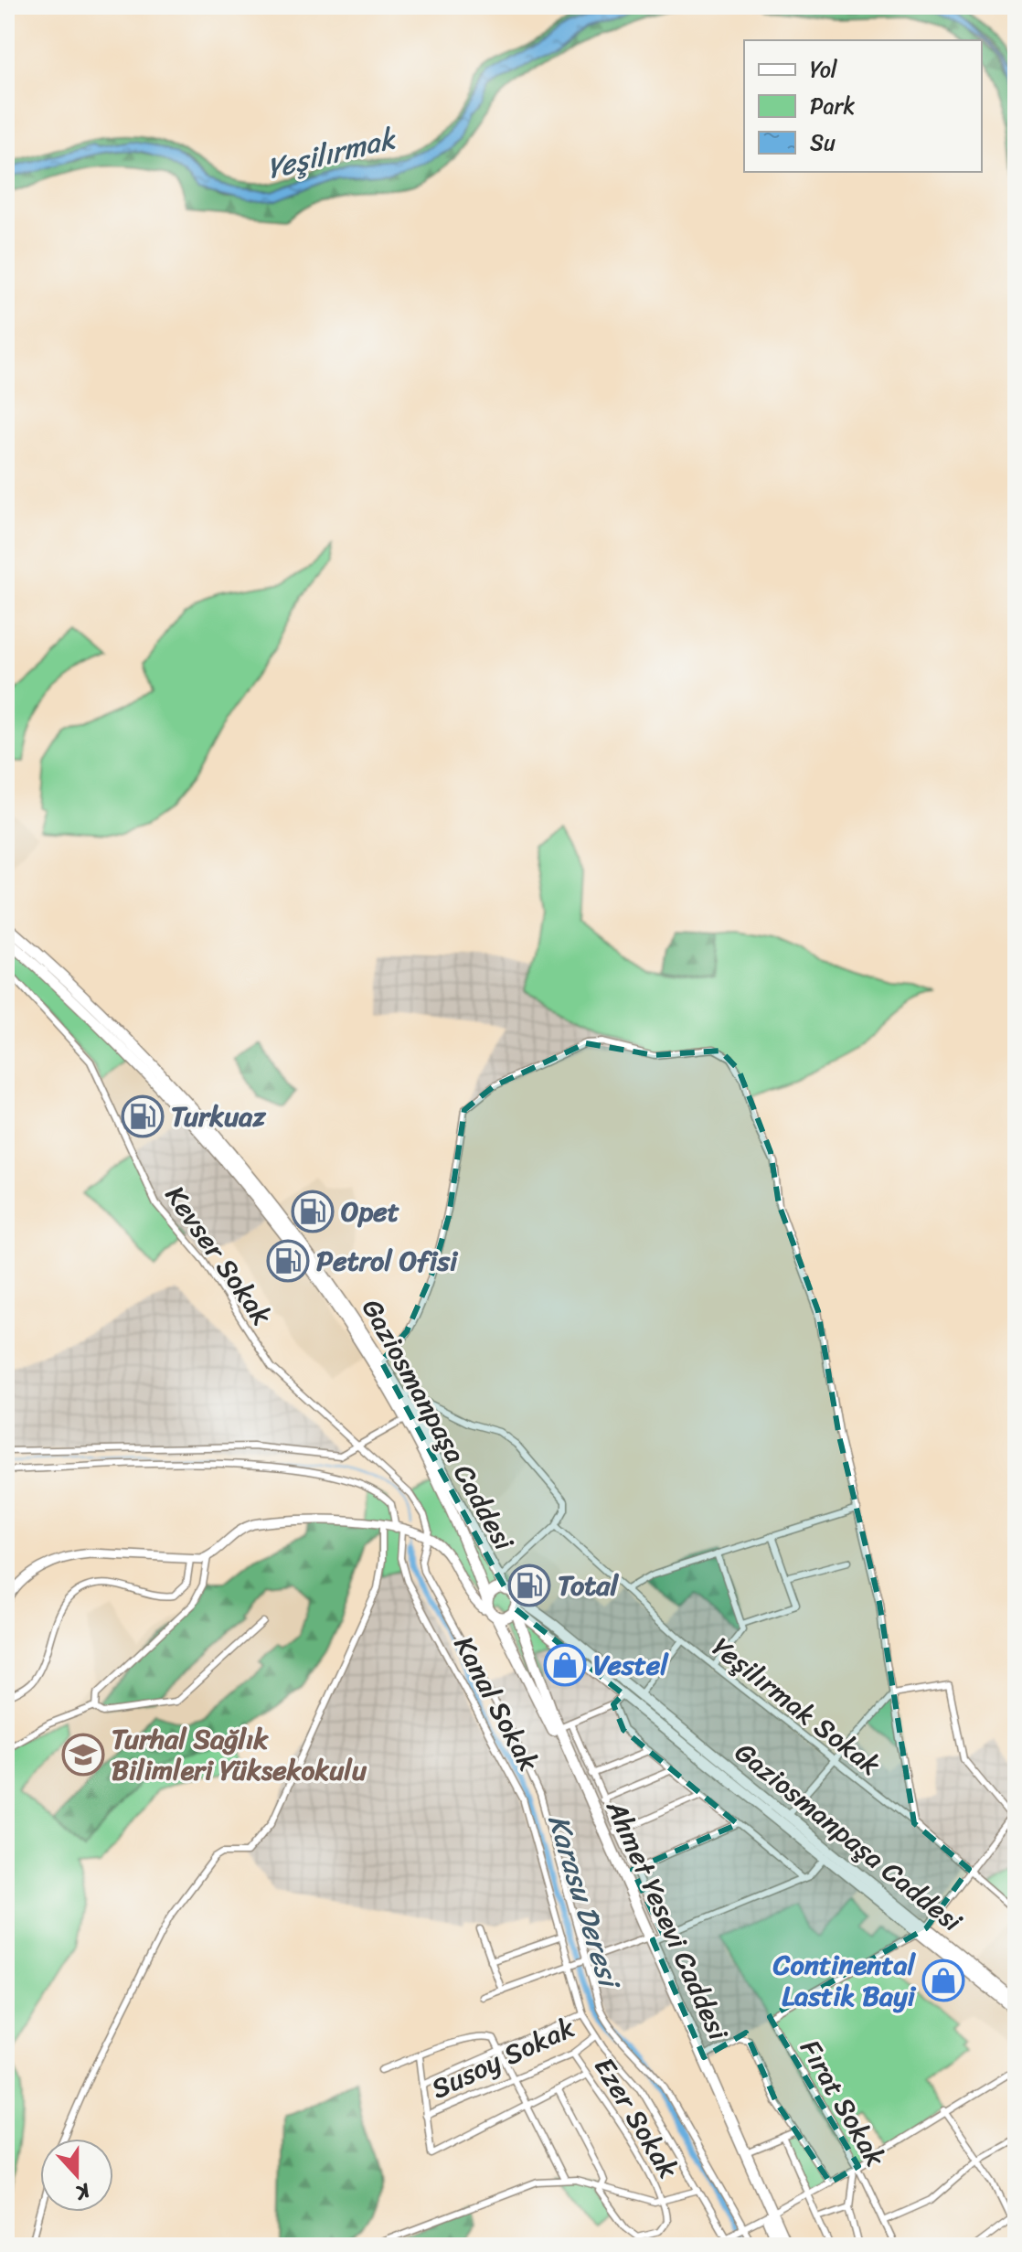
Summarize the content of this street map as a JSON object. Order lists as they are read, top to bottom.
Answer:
{
  "streets": {
    "highway": ["Gaziosmanpaşa Caddesi", "Ahmet Yesevi Caddesi"],
    "street": [
      "Kevser Sokak",
      "Kanal Sokak",
      "Yeşilırmak Sokak",
      "Susoy Sokak",
      "Fırat Sokak",
      "Ezer Sokak"
    ]
  },
  "crossings": [
    ["Gaziosmanpaşa Caddesi", "Ahmet Yesevi Caddesi"],
    ["Gaziosmanpaşa Caddesi", "Fırat Sokak"],
    ["Kanal Sokak", "Susoy Sokak"],
    ["Susoy Sokak", "Ezer Sokak"]
  ],
  "water": ["Yeşilırmak", "Karasu Deresi"],
  "places": {
    "fuel station": [
      "Turkuaz",
      "Opet",
      "Petrol Ofisi",
      "Total"
    ],
    "shop": ["Vestel", "Continental Lastik Bayi"],
    "school or university": ["Turhal Sağlık Bilimleri Yüksekokulu"]
  },
  "legend": ["Yol", "Park", "Su"],
  "north": "bottom"
}
